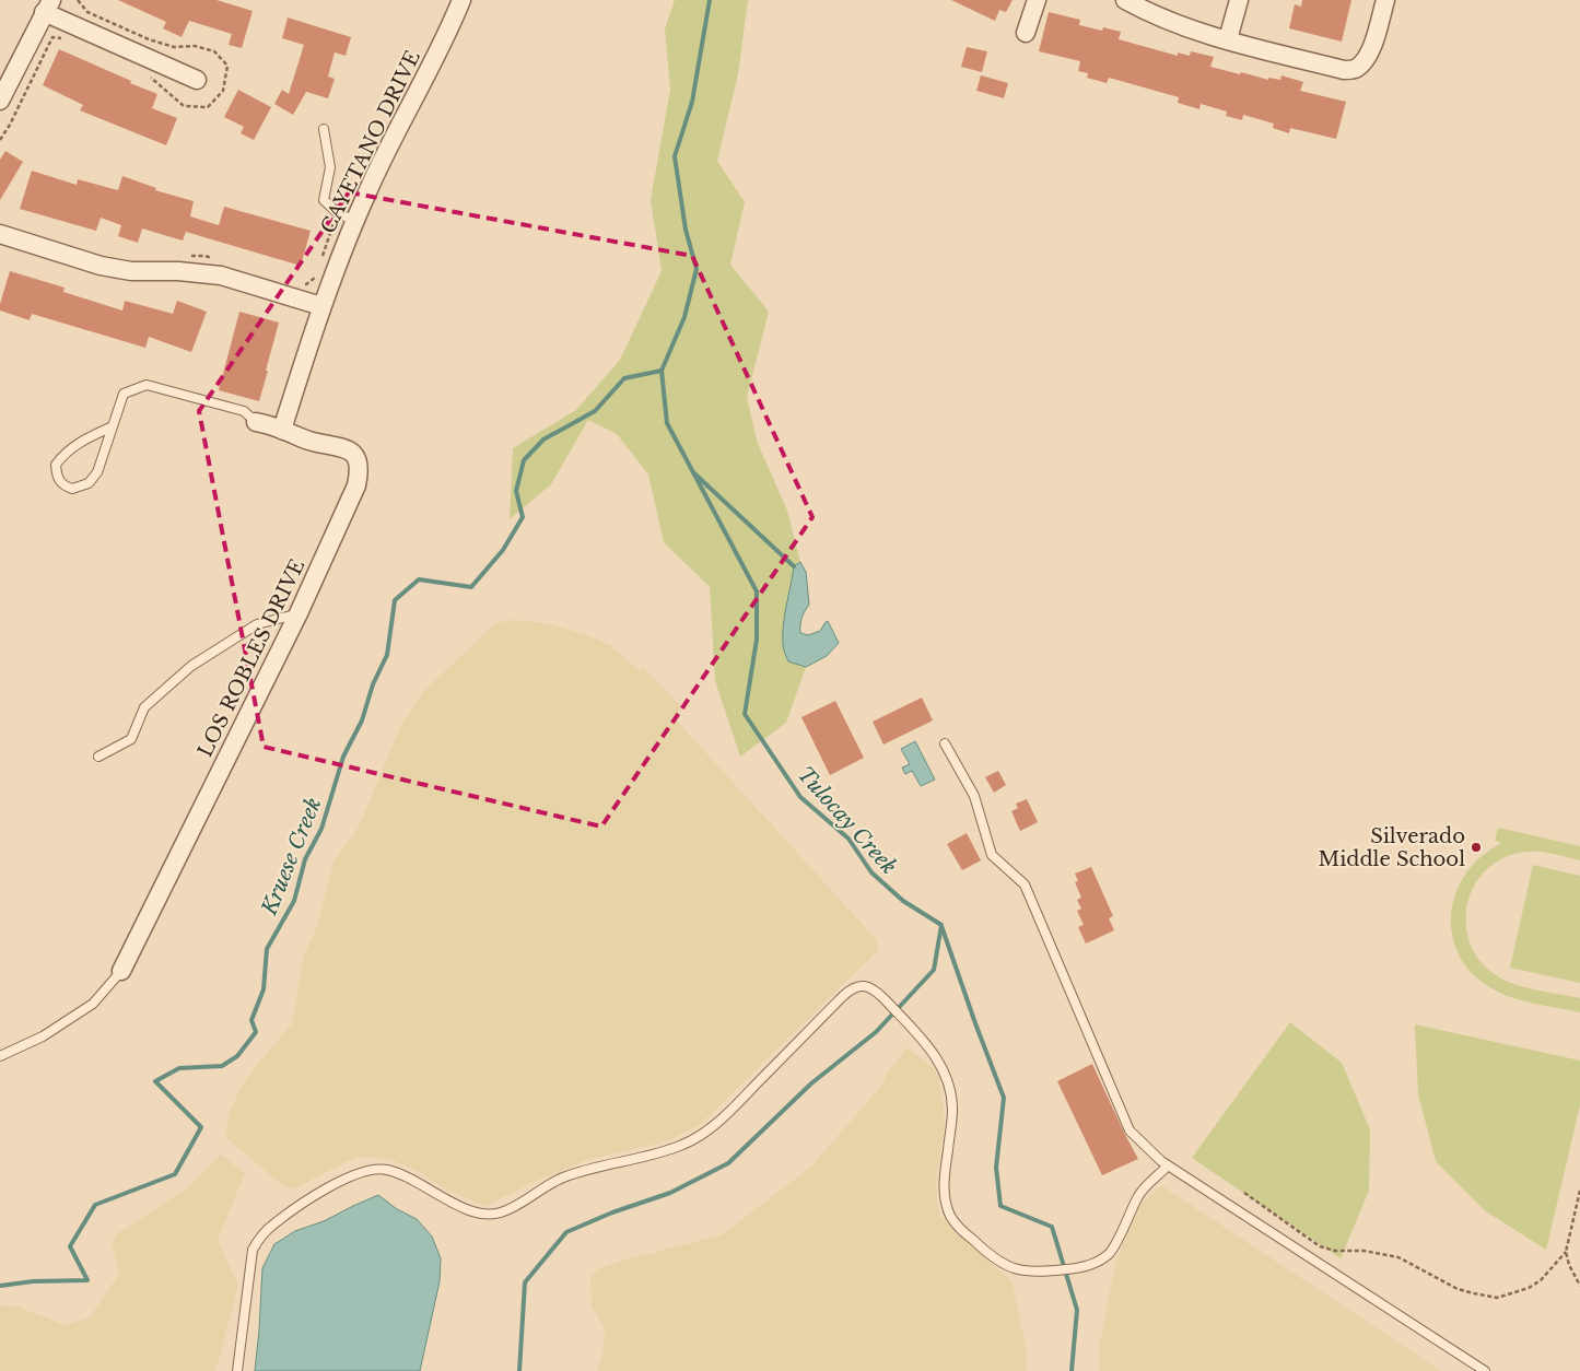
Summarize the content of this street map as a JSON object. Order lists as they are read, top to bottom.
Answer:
{
  "streets": {
    "street": ["CAYETANO DRIVE", "LOS ROBLES DRIVE"]
  },
  "crossings": [
    ["CAYETANO DRIVE", "LOS ROBLES DRIVE"]
  ],
  "water": ["Tulocay Creek", "Kruese Creek"],
  "places": ["Silverado Middle School"]
}
